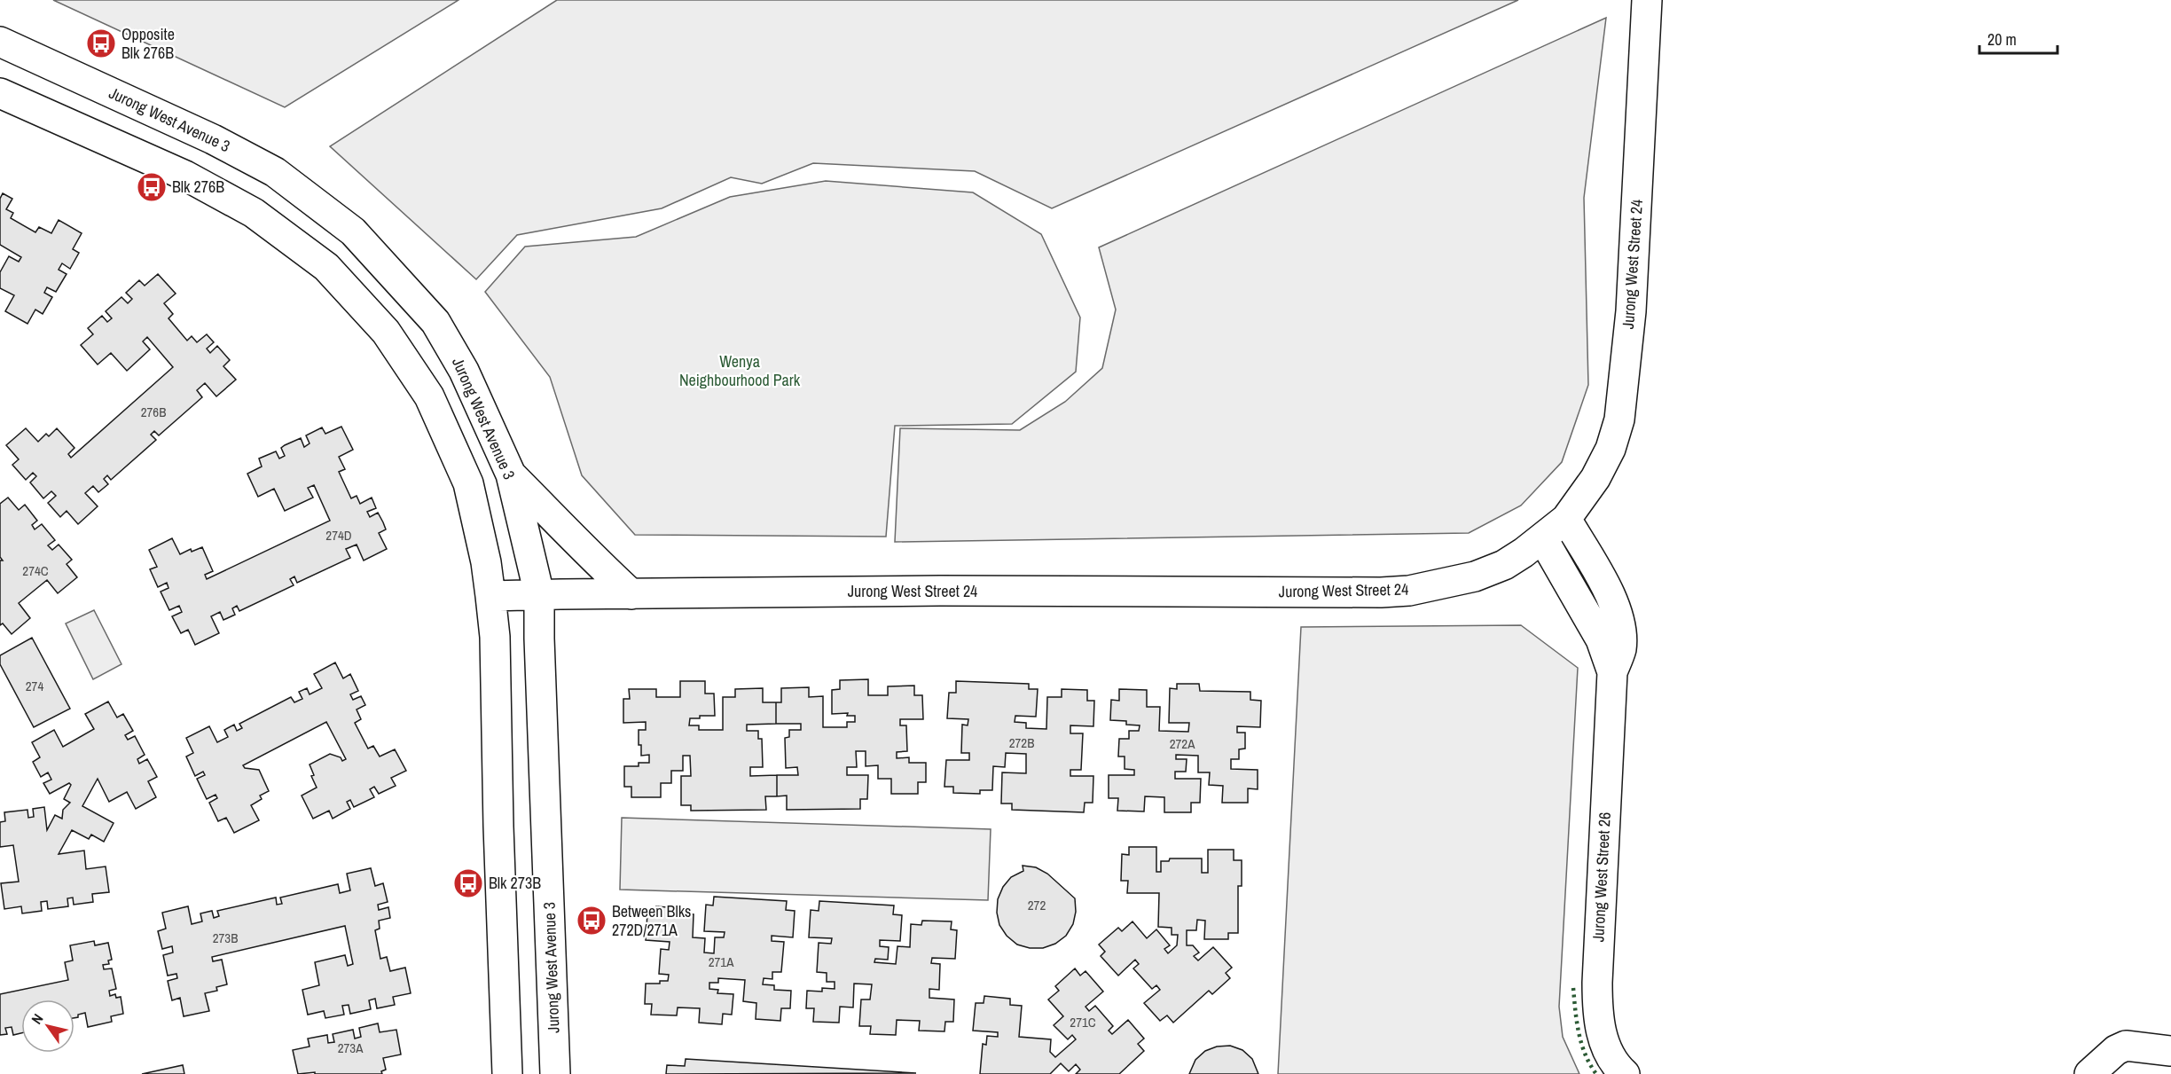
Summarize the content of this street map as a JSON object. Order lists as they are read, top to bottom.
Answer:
{
  "streets": {
    "street": ["Jurong West Avenue 3", "Jurong West Street 24", "Jurong West Street 26"]
  },
  "crossings": [
    ["Jurong West Avenue 3", "Jurong West Street 24"],
    ["Jurong West Street 24", "Jurong West Street 26"]
  ],
  "parks": ["Wenya Neighbourhood Park"],
  "places": {
    "bus stop": [
      "Opposite Blk 276B",
      "Blk 276B",
      "Blk 273B",
      "Between Blks 272D/271A"
    ]
  },
  "house_numbers": [
    "276B",
    "274D",
    "274C",
    "274",
    "272B",
    "272A",
    "272",
    "273B",
    "271A",
    "271C",
    "273A"
  ],
  "scale_bar": "20 m",
  "north": "top left"
}
